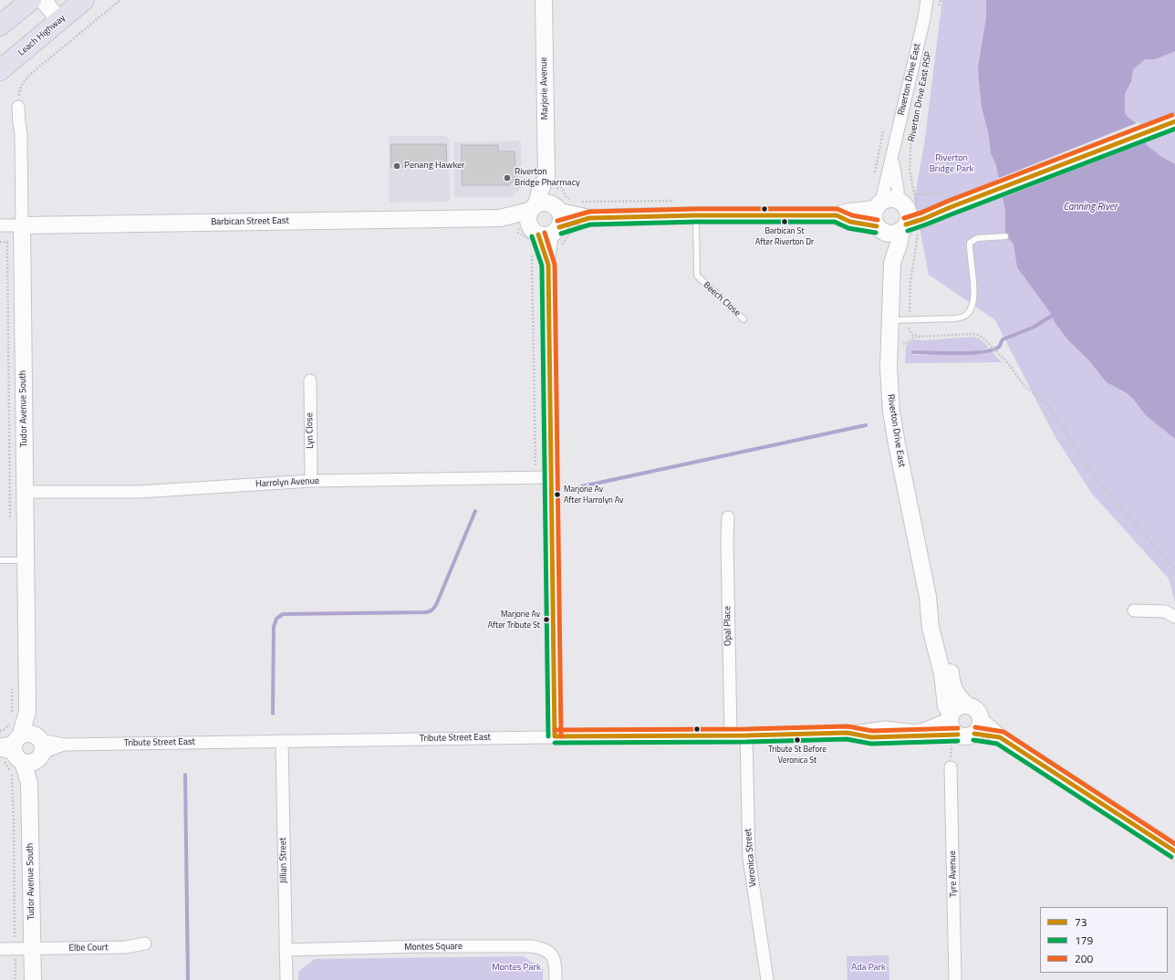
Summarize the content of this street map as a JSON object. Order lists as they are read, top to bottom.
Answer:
{
  "streets": {
    "highway": ["Leach Highway"],
    "street": [
      "Riverton Drive East",
      "Marjorie Avenue",
      "Barbican Street East",
      "Tudor Avenue South",
      "Lyn Close",
      "Harrolyn Avenue",
      "Opal Place",
      "Tribute Street East",
      "Veronica Street",
      "Jillian Street",
      "Tyre Avenue",
      "Montes Square",
      "Elbe Court"
    ],
    "lane": ["Beech Close"],
    "path": ["Riverton Drive East RSP"]
  },
  "crossings": [
    ["Riverton Drive East", "Riverton Drive East RSP"],
    ["Riverton Drive East", "Tribute Street East"],
    ["Marjorie Avenue", "Barbican Street East"],
    ["Marjorie Avenue", "Harrolyn Avenue"],
    ["Marjorie Avenue", "Tribute Street East"],
    ["Barbican Street East", "Tudor Avenue South"],
    ["Tudor Avenue South", "Harrolyn Avenue"],
    ["Tudor Avenue South", "Tribute Street East"],
    ["Tudor Avenue South", "Elbe Court"],
    ["Lyn Close", "Harrolyn Avenue"],
    ["Opal Place", "Tribute Street East"],
    ["Tribute Street East", "Veronica Street"],
    ["Tribute Street East", "Jillian Street"],
    ["Jillian Street", "Montes Square"]
  ],
  "water": ["Canning River"],
  "parks": ["Riverton Bridge Park", "Montes Park", "Ada Park"],
  "places": [
    "Penang Hawker",
    "Riverton Bridge Pharmacy",
    "Barbican St After Riverton Dr",
    "Marjorie Av After Harrolyn Av",
    "Marjorie Av After Tribute St",
    "Tribute St Before Veronica St"
  ],
  "lines": ["transit line 200", "transit line 73", "transit line 179"],
  "legend": ["73", "179", "200"]
}
